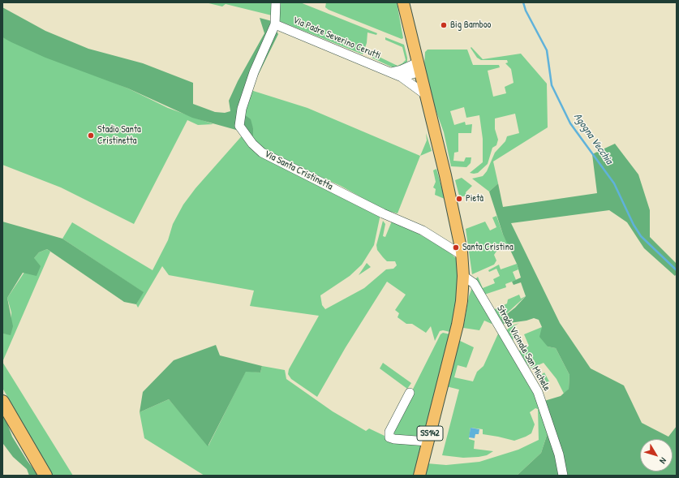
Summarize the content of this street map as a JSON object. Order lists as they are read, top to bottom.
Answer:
{
  "streets": {
    "main road": ["SS142"],
    "street": ["Via Padre Severino Cerutti", "Via Santa Cristinetta", "Strada Vicinale San Michele"]
  },
  "crossings": [
    ["Via Padre Severino Cerutti", "Via Santa Cristinetta"],
    ["Strada Vicinale San Michele", "SS142"]
  ],
  "water": ["Agogna Vecchia"],
  "places": [
    "Big Bamboo",
    "Stadio Santa Cristinetta",
    "Pietà",
    "Santa Cristina"
  ],
  "north": "bottom right"
}
